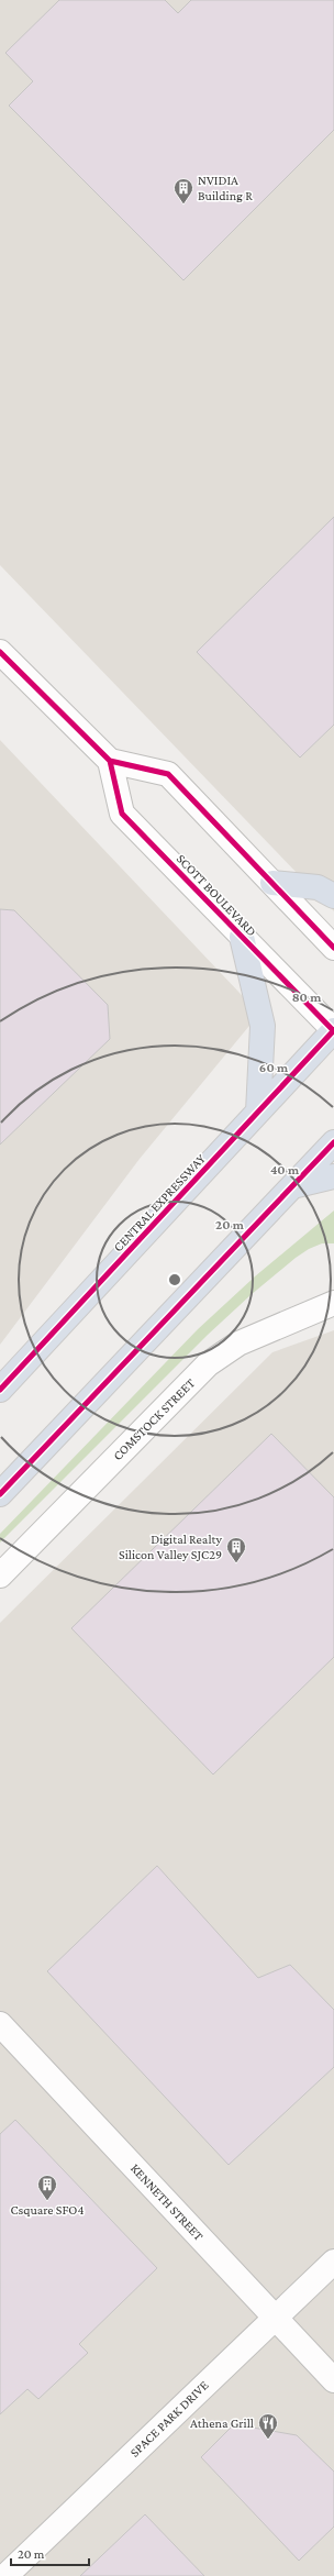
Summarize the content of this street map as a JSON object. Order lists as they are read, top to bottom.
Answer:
{
  "streets": {
    "highway": ["CENTRAL EXPRESSWAY"],
    "street": [
      "SCOTT BOULEVARD",
      "COMSTOCK STREET",
      "KENNETH STREET",
      "SPACE PARK DRIVE"
    ]
  },
  "crossings": [
    ["SCOTT BOULEVARD", "CENTRAL EXPRESSWAY"],
    ["KENNETH STREET", "SPACE PARK DRIVE"]
  ],
  "places": {
    "building": ["NVIDIA Building R", "Digital Realty Silicon Valley SJC29", "Csquare SFO4"],
    "restaurant": ["Athena Grill"]
  },
  "scale_bar": "20 m",
  "rings": [
    "80 m",
    "60 m",
    "40 m",
    "20 m"
  ]
}
